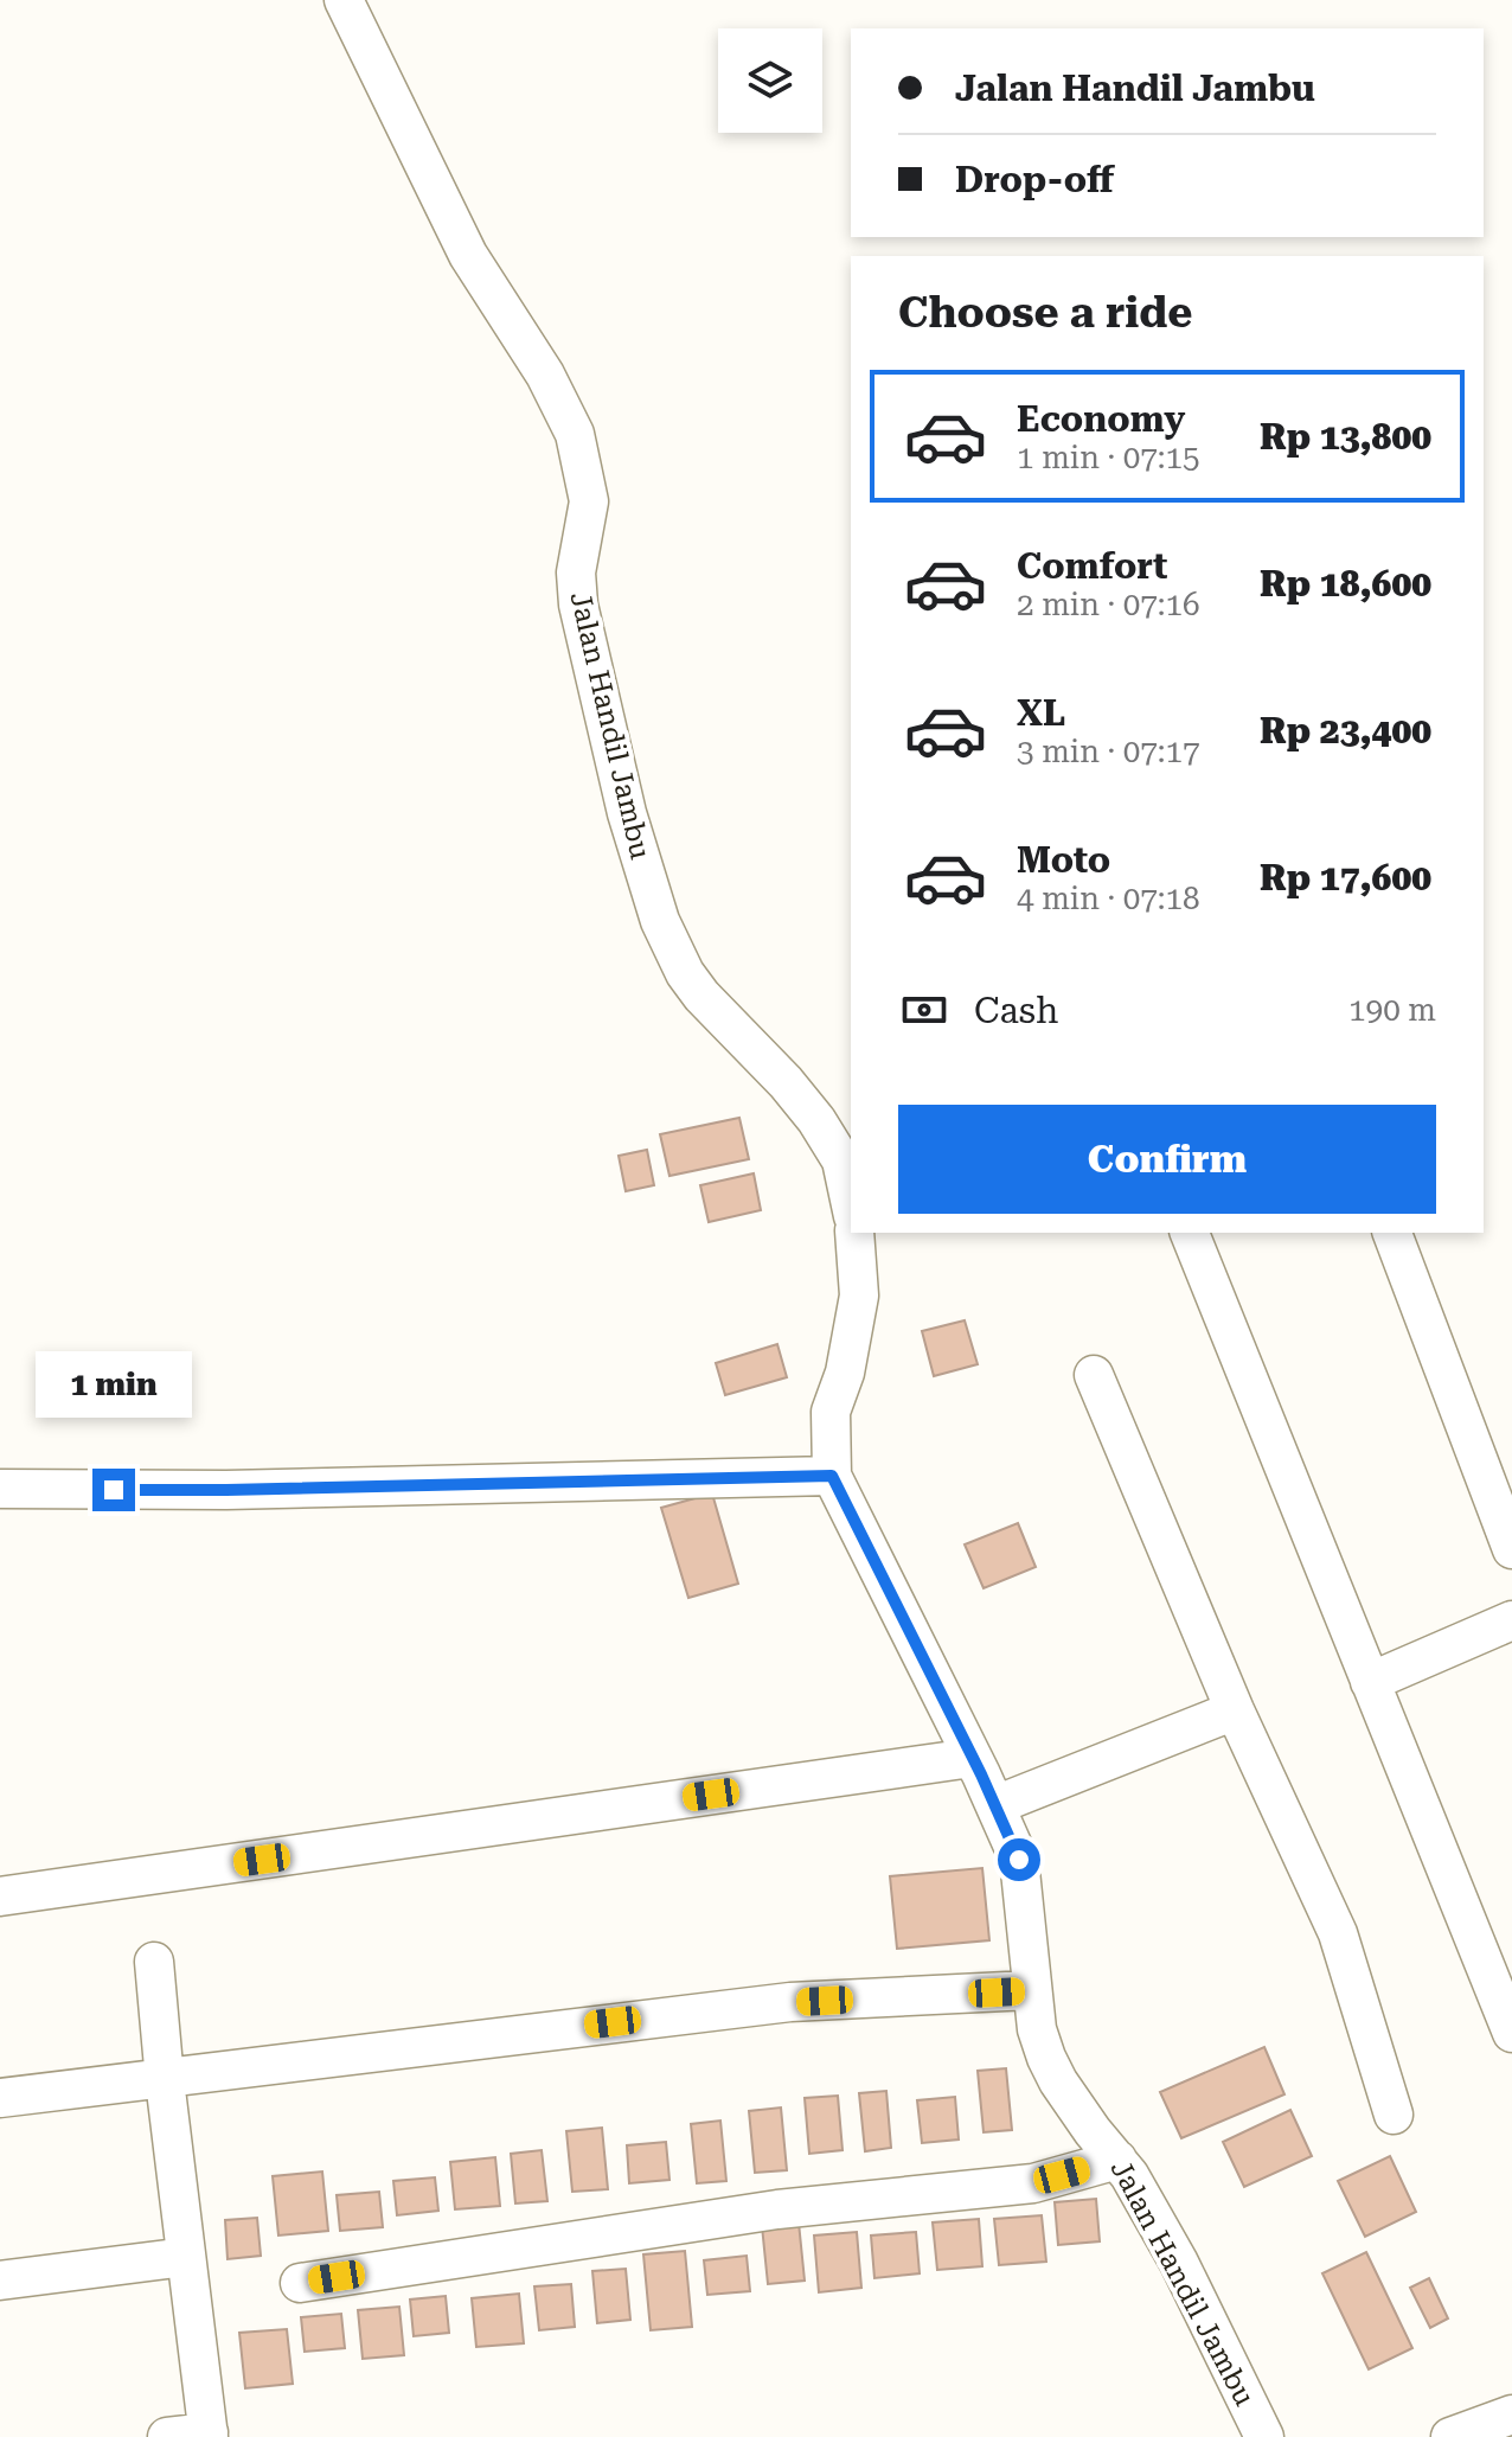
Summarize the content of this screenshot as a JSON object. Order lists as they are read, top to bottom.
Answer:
{
  "streets": {
    "street": ["Jalan Handil Jambu"]
  },
  "page": {
    "banner": ["Jalan Handil Jambu", "Drop-off"],
    "heading": "Choose a ride",
    "list": [
      {
        "name": "Economy",
        "note": "1 min · 07:15",
        "value": "Rp 13,800"
      },
      {
        "name": "Comfort",
        "note": "2 min · 07:16",
        "value": "Rp 18,600"
      },
      {
        "name": "XL",
        "note": "3 min · 07:17",
        "value": "Rp 23,400"
      },
      {
        "name": "Moto",
        "note": "4 min · 07:18",
        "value": "Rp 17,600"
      }
    ],
    "pay": ["Cash", "190 m"],
    "buttons": "Confirm",
    "bubble": "1 min"
  }
}
